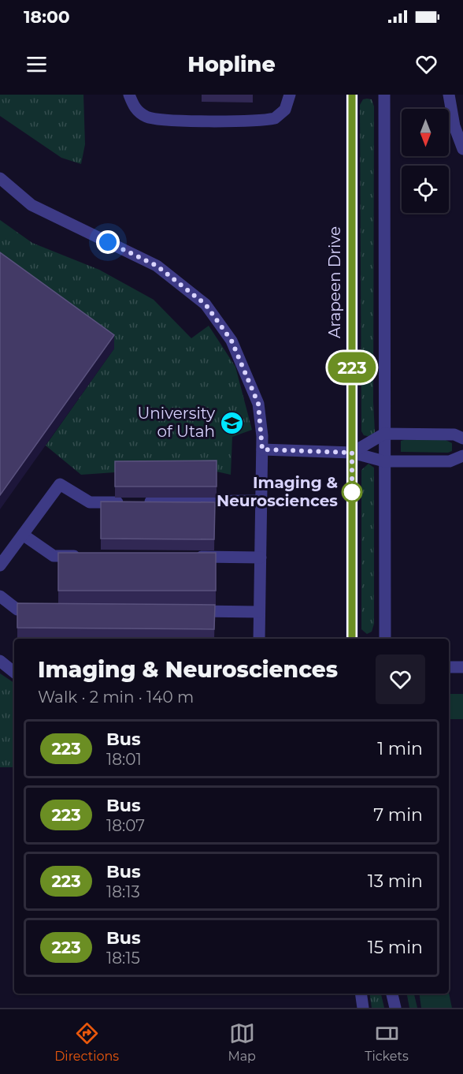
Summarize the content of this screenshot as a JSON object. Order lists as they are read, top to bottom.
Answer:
{
  "streets": {
    "street": ["Arapeen Drive"]
  },
  "places": {
    "school or university": ["University of Utah"],
    "other": ["Imaging & Neurosciences"]
  },
  "lines": ["bus line 223"],
  "north": "bottom",
  "page": {
    "status": "18:00",
    "header": "Hopline",
    "on_map": "223",
    "heading": ["Imaging & Neurosciences", "Walk · 2 min · 140 m"],
    "list": [
      {
        "mark": "223",
        "name": "Bus",
        "note": "18:01",
        "value": "1 min"
      },
      {
        "mark": "223",
        "name": "Bus",
        "note": "18:07",
        "value": "7 min"
      },
      {
        "mark": "223",
        "name": "Bus",
        "note": "18:13",
        "value": "13 min"
      },
      {
        "mark": "223",
        "name": "Bus",
        "note": "18:15",
        "value": "15 min"
      }
    ],
    "tabs": ["Directions", "Map", "Tickets"]
  }
}
